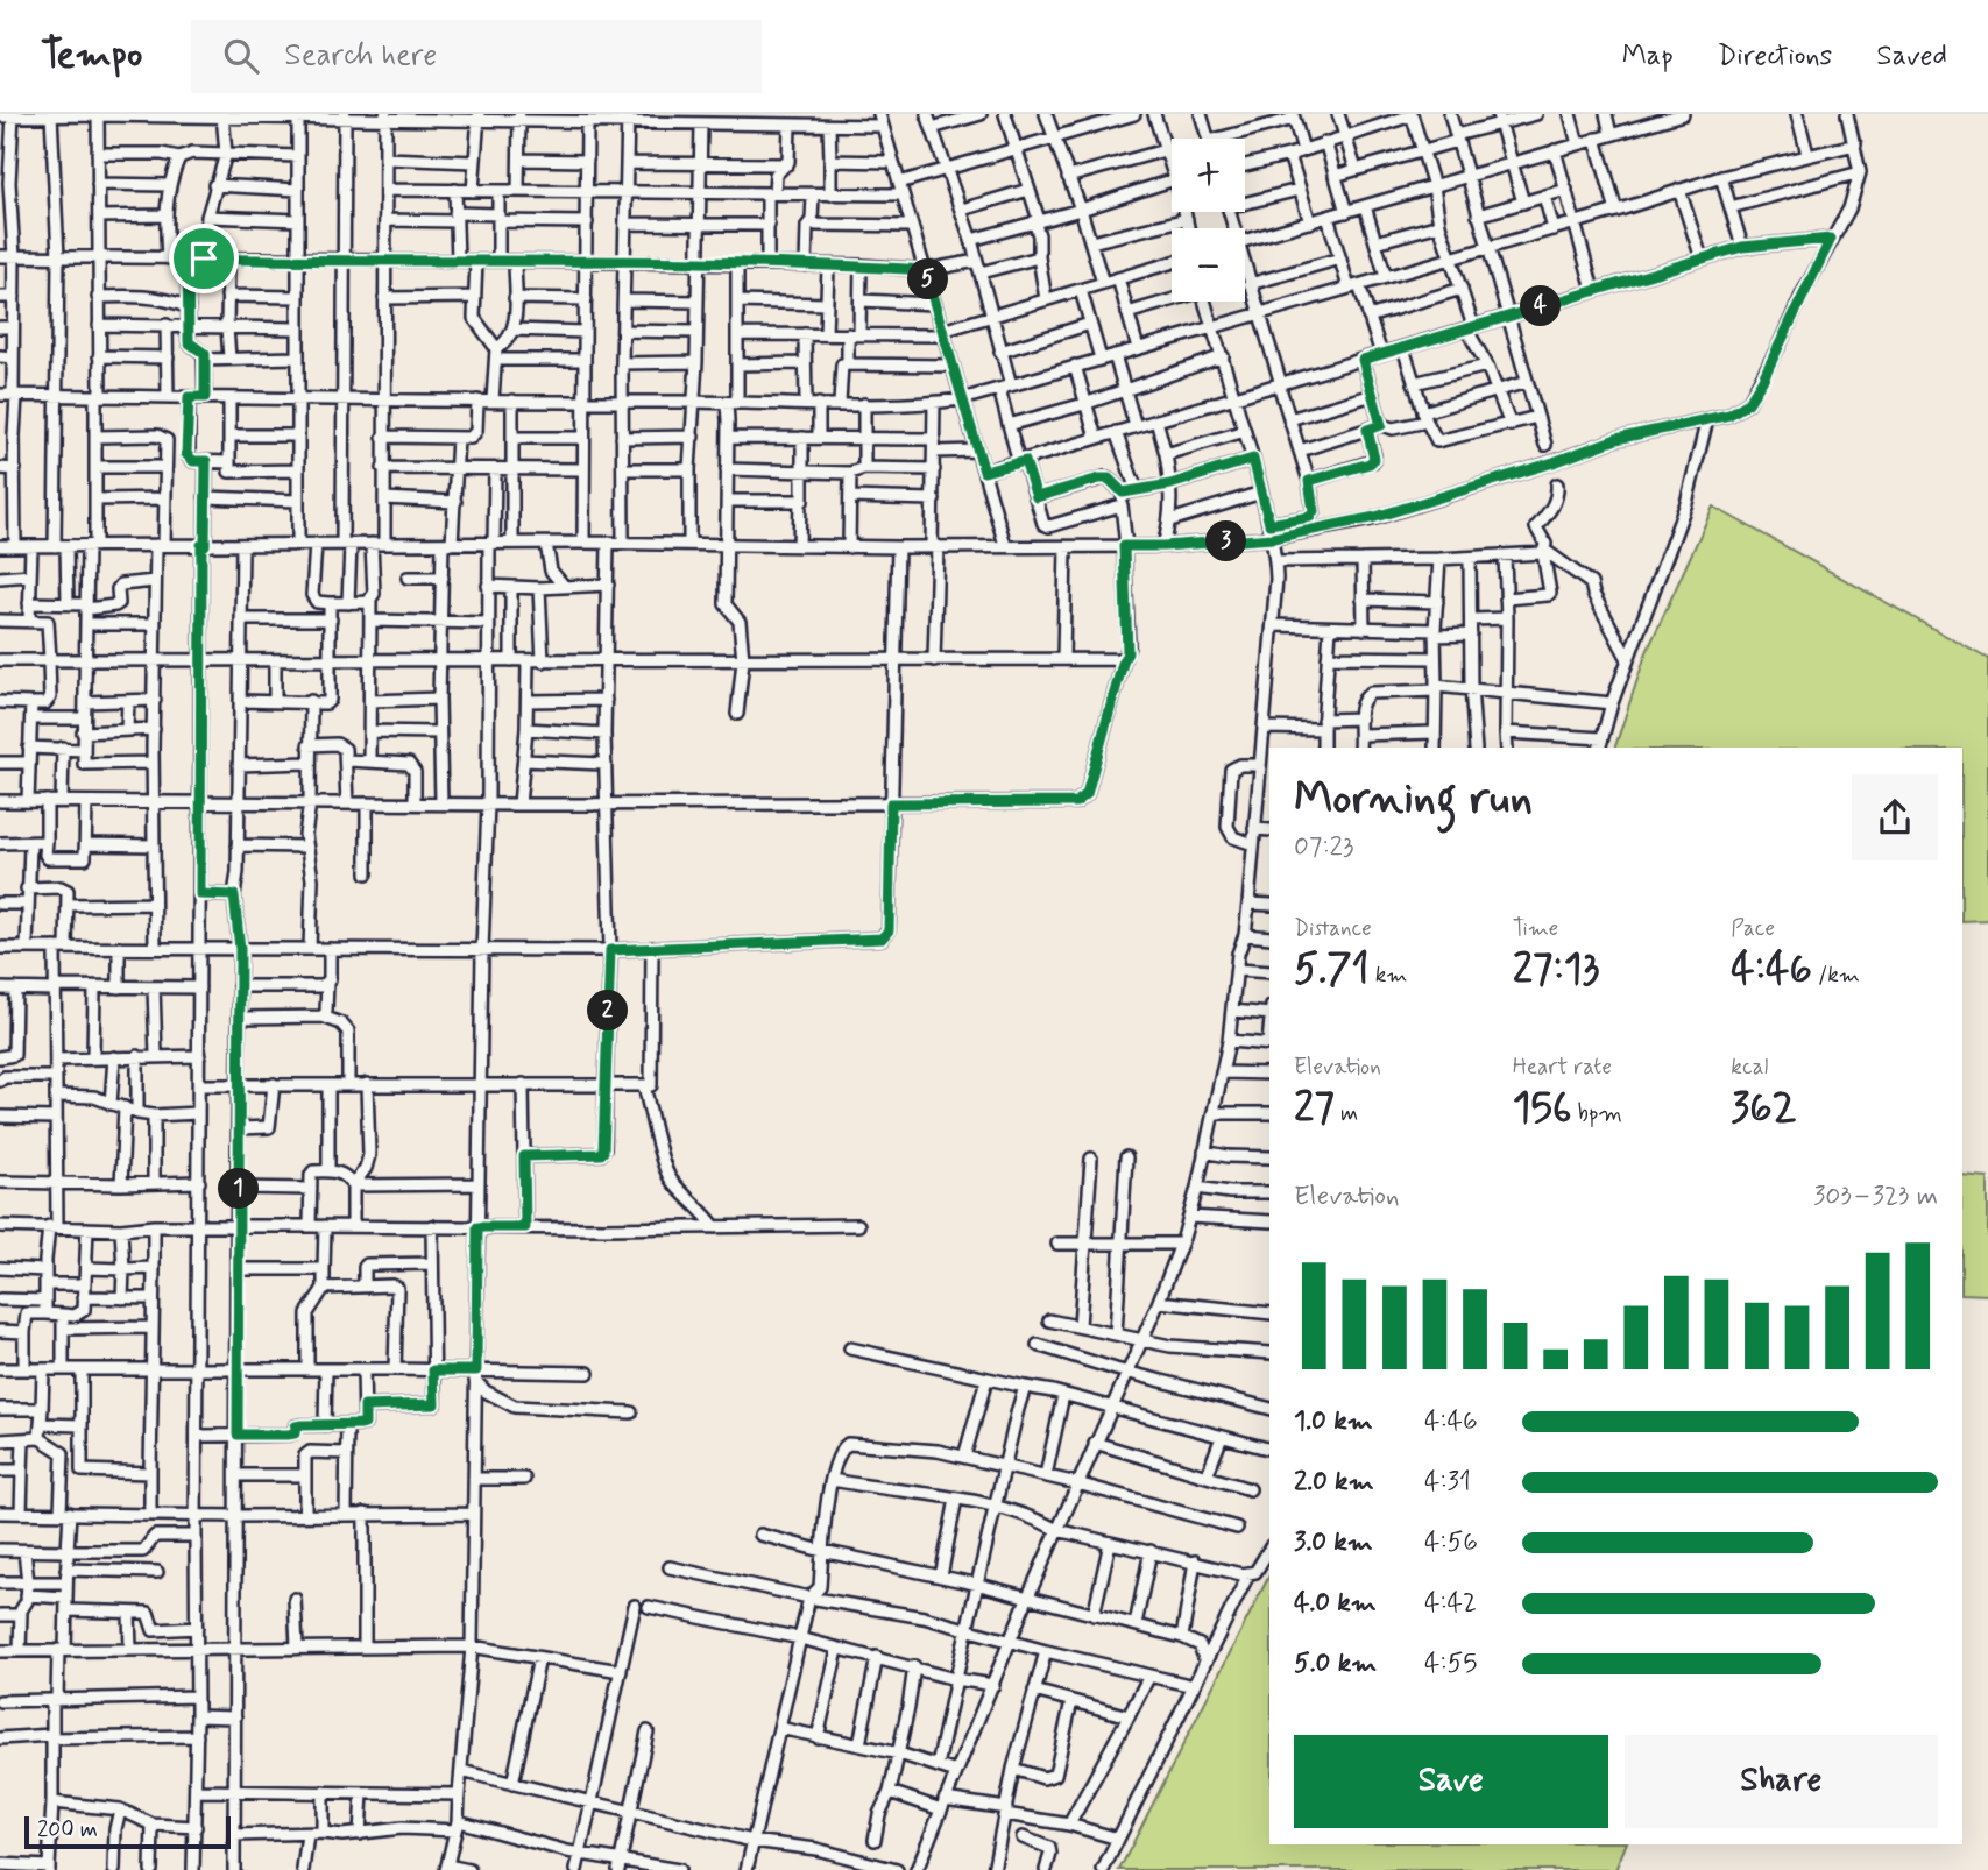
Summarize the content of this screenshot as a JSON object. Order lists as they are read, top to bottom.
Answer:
{
  "scale_bar": "200 m",
  "page": {
    "header": "Tempo",
    "search": "Search here",
    "nav": ["Map", "Directions", "Saved"],
    "map_buttons": ["+", "−"],
    "pins": [
      "5",
      "4",
      "3",
      "2",
      "1"
    ],
    "heading": ["Morning run", "07:23"],
    "stats": [
      ["Distance", "5.71 km"],
      ["Time", "27:13"],
      ["Pace", "4:46 /km"],
      ["Elevation", "27 m"],
      ["Heart rate", "156 bpm"],
      ["kcal", "362"]
    ],
    "chart": ["Elevation", "303–323 m"],
    "list": [
      {
        "name": "1.0 km",
        "note": "4:46"
      },
      {
        "name": "2.0 km",
        "note": "4:31"
      },
      {
        "name": "3.0 km",
        "note": "4:56"
      },
      {
        "name": "4.0 km",
        "note": "4:42"
      },
      {
        "name": "5.0 km",
        "note": "4:55"
      }
    ],
    "buttons": ["Save", "Share"],
    "scale": "200 m"
  }
}
